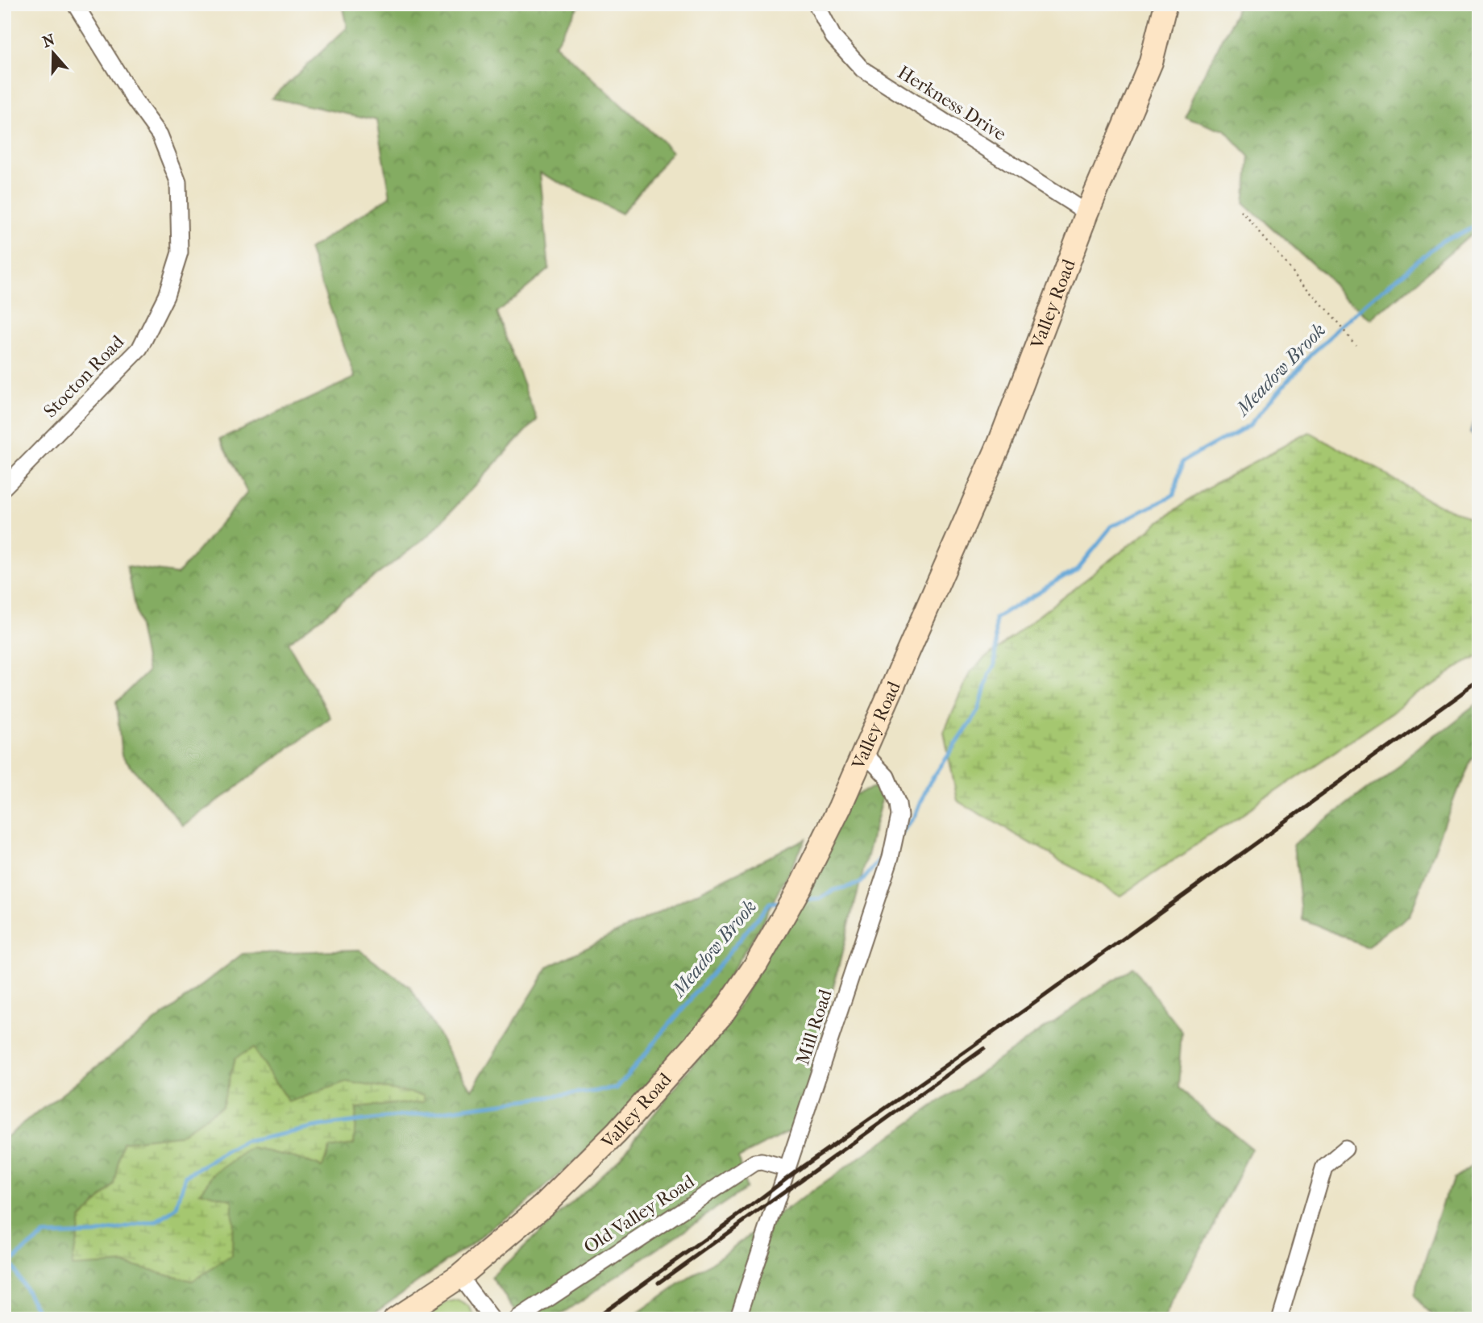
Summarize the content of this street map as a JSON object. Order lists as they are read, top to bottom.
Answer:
{
  "streets": {
    "main road": ["Valley Road"],
    "street": [
      "Herkness Drive",
      "Stocton Road",
      "Mill Road",
      "Old Valley Road"
    ]
  },
  "crossings": [
    ["Herkness Drive", "Valley Road"],
    ["Valley Road", "Mill Road"],
    ["Mill Road", "Old Valley Road"]
  ],
  "water": ["Meadow Brook"],
  "north": "top"
}
